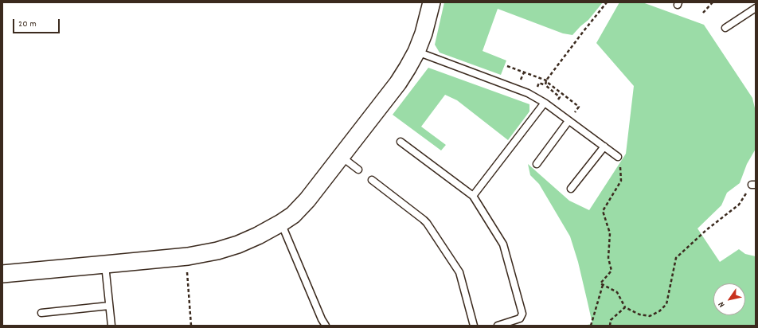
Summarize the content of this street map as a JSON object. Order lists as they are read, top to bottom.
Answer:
{
  "scale_bar": "20 m",
  "north": "bottom left"
}
